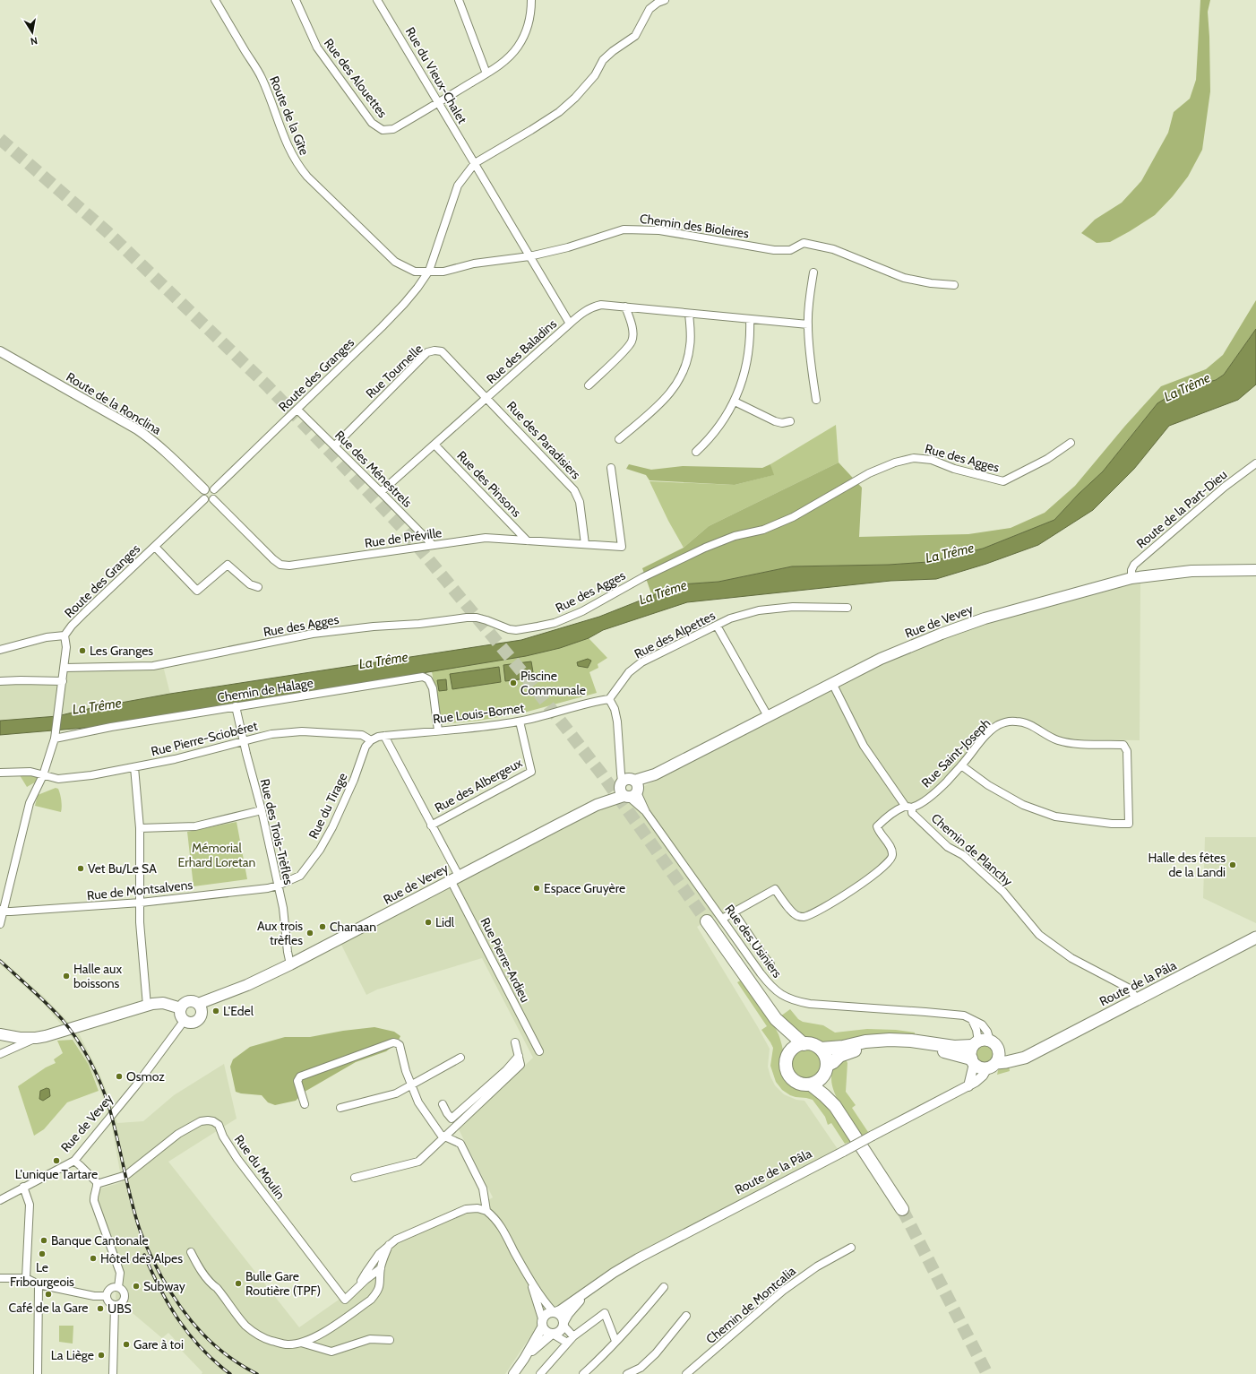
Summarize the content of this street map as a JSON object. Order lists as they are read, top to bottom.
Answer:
{
  "streets": {
    "main road": ["Rue de Vevey", "Route de la Pâla"],
    "street": [
      "Rue du Vieux-Chalet",
      "Rue des Alouettes",
      "Route de la Gîte",
      "Chemin des Bioleires",
      "Rue des Baladins",
      "Rue Tournelle",
      "Route des Granges",
      "Route de la Ronclina",
      "Rue des Paradisiers",
      "Rue des Agges",
      "Rue des Ménestrels",
      "Rue des Pinsons",
      "Route de la Part-Dieu",
      "Rue de Préville",
      "Rue des Alpettes",
      "Chemin de Halage",
      "Rue Louis-Bornet",
      "Rue Pierre-Sciobéret",
      "Rue Saint-Joseph",
      "Rue des Albergeux",
      "Rue du Tirage",
      "Rue des Trois-Trèfles",
      "Chemin de Planchy",
      "Rue de Montsalvens",
      "Rue des Usiniers",
      "Rue Pierre-Ardieu",
      "Rue du Moulin",
      "Chemin de Montcalia"
    ]
  },
  "crossings": [
    ["Rue du Vieux-Chalet", "Rue des Alouettes"],
    ["Rue du Vieux-Chalet", "Rue des Baladins"],
    ["Rue du Vieux-Chalet", "Route des Granges"],
    ["Route de la Gîte", "Chemin des Bioleires"],
    ["Route de la Gîte", "Route des Granges"],
    ["Chemin des Bioleires", "Rue des Baladins"],
    ["Chemin des Bioleires", "Route des Granges"],
    ["Rue des Baladins", "Rue Tournelle"],
    ["Rue des Baladins", "Route des Granges"],
    ["Rue des Baladins", "Rue des Paradisiers"],
    ["Rue des Baladins", "Rue des Ménestrels"],
    ["Rue des Baladins", "Rue des Pinsons"],
    ["Rue Tournelle", "Rue des Paradisiers"],
    ["Rue Tournelle", "Rue des Ménestrels"],
    ["Route des Granges", "Route de la Ronclina"],
    ["Route des Granges", "Rue des Ménestrels"],
    ["Route des Granges", "Rue de Préville"],
    ["Route de la Ronclina", "Rue de Préville"],
    ["Rue des Paradisiers", "Rue de Préville"],
    ["Rue des Ménestrels", "Rue de Préville"],
    ["Rue des Pinsons", "Rue de Préville"],
    ["Route de la Part-Dieu", "Rue de Vevey"],
    ["Rue de Vevey", "Rue des Trois-Trèfles"],
    ["Rue de Vevey", "Chemin de Planchy"],
    ["Rue de Vevey", "Rue des Usiniers"],
    ["Rue de Vevey", "Rue Pierre-Ardieu"],
    ["Rue des Alpettes", "Rue Louis-Bornet"],
    ["Chemin de Halage", "Rue Louis-Bornet"],
    ["Chemin de Halage", "Rue des Trois-Trèfles"],
    ["Rue Louis-Bornet", "Rue Pierre-Sciobéret"],
    ["Rue Louis-Bornet", "Rue des Albergeux"],
    ["Rue Louis-Bornet", "Rue du Tirage"],
    ["Rue Louis-Bornet", "Rue Pierre-Ardieu"],
    ["Rue Pierre-Sciobéret", "Rue du Tirage"],
    ["Rue Pierre-Sciobéret", "Rue des Trois-Trèfles"],
    ["Rue Saint-Joseph", "Chemin de Planchy"],
    ["Rue Saint-Joseph", "Rue des Usiniers"],
    ["Rue des Albergeux", "Rue Pierre-Ardieu"],
    ["Rue du Tirage", "Rue des Trois-Trèfles"],
    ["Rue du Tirage", "Rue de Montsalvens"],
    ["Rue des Trois-Trèfles", "Rue de Montsalvens"],
    ["Chemin de Planchy", "Route de la Pâla"],
    ["Rue des Usiniers", "Route de la Pâla"]
  ],
  "water": ["La Trême"],
  "parks": ["Mémorial Erhard Loretan"],
  "places": [
    "Les Granges",
    "Piscine Communale",
    "Halle des fêtes de la Landi",
    "Vet Bu/Le SA",
    "Espace Gruyère",
    "Lidl",
    "Chanaan",
    "Aux trois trèfles",
    "Halle aux boissons",
    "L'Edel",
    "Osmoz",
    "L'unique Tartare",
    "Banque Cantonale",
    "Le Fribourgeois",
    "Hôtel des Alpes",
    "Bulle Gare Routière (TPF)",
    "Subway",
    "Café de la Gare",
    "UBS",
    "Gare à toi",
    "La Liège"
  ],
  "north": "bottom"
}
